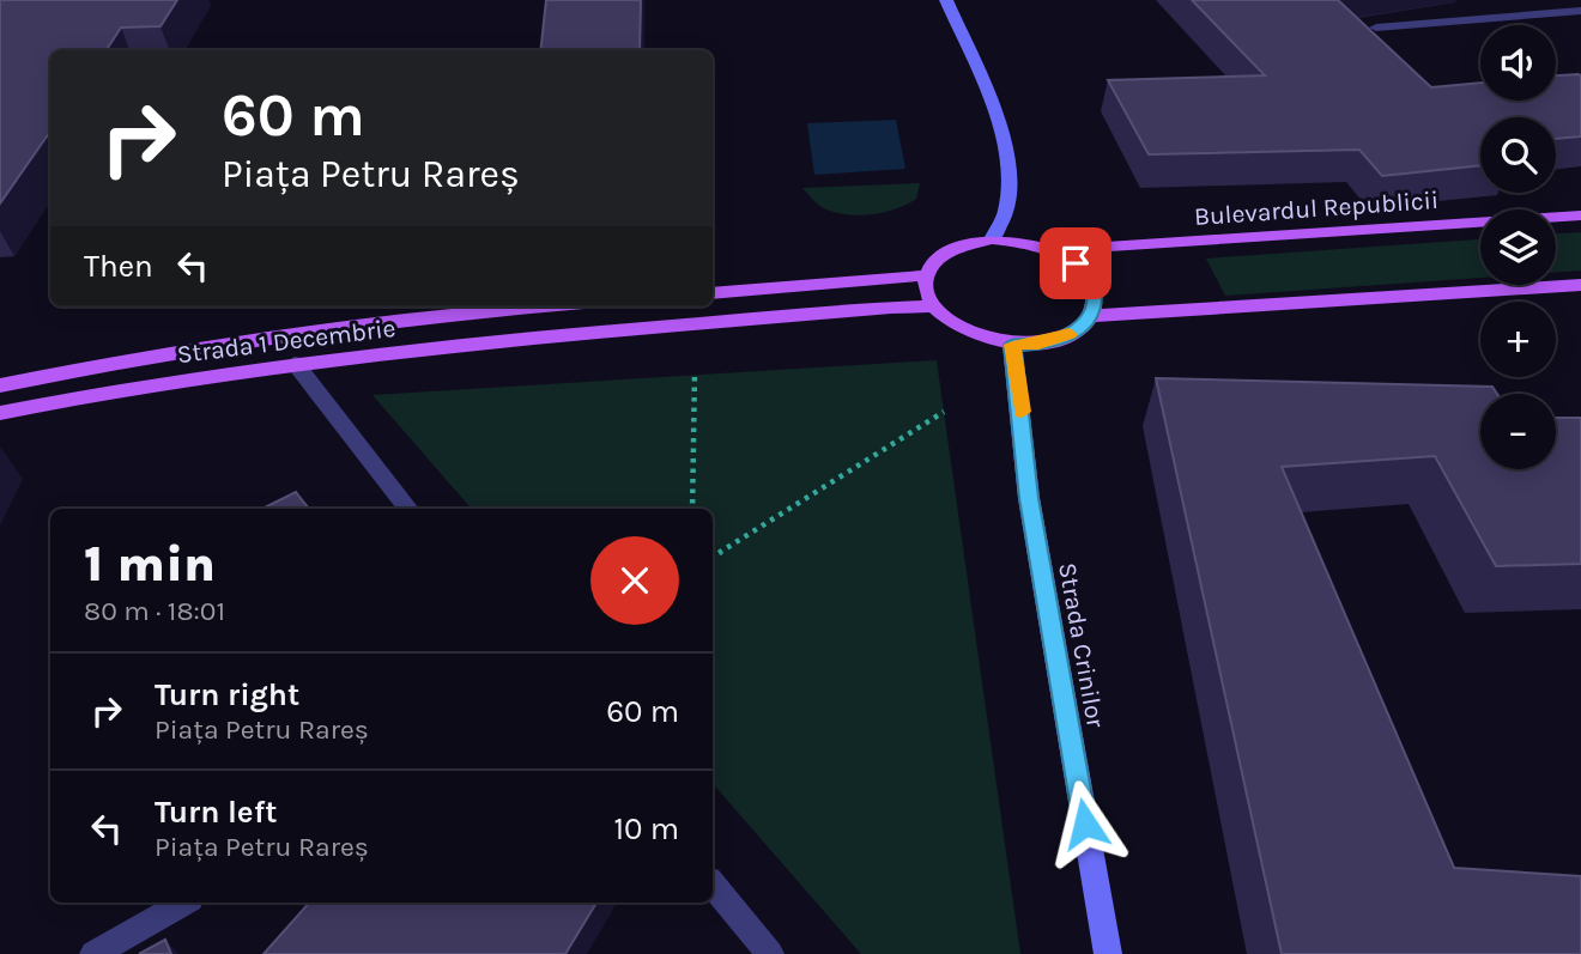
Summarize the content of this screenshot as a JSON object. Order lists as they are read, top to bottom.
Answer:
{
  "streets": {
    "main road": ["Bulevardul Republicii", "Strada 1 Decembrie"],
    "street": ["Strada Crinilor"]
  },
  "crossings": [
    ["Bulevardul Republicii", "Strada 1 Decembrie"],
    ["Bulevardul Republicii", "Strada Crinilor"],
    ["Strada 1 Decembrie", "Strada Crinilor"]
  ],
  "page": {
    "map_buttons": ["+", "−"],
    "turn": ["60 m", "Piața Petru Rareș"],
    "then": "Then",
    "heading": ["1 min", "80 m · 18:01"],
    "list": [
      {
        "name": "Turn right",
        "note": "Piața Petru Rareș",
        "value": "60 m"
      },
      {
        "name": "Turn left",
        "note": "Piața Petru Rareș",
        "value": "10 m"
      }
    ]
  }
}
